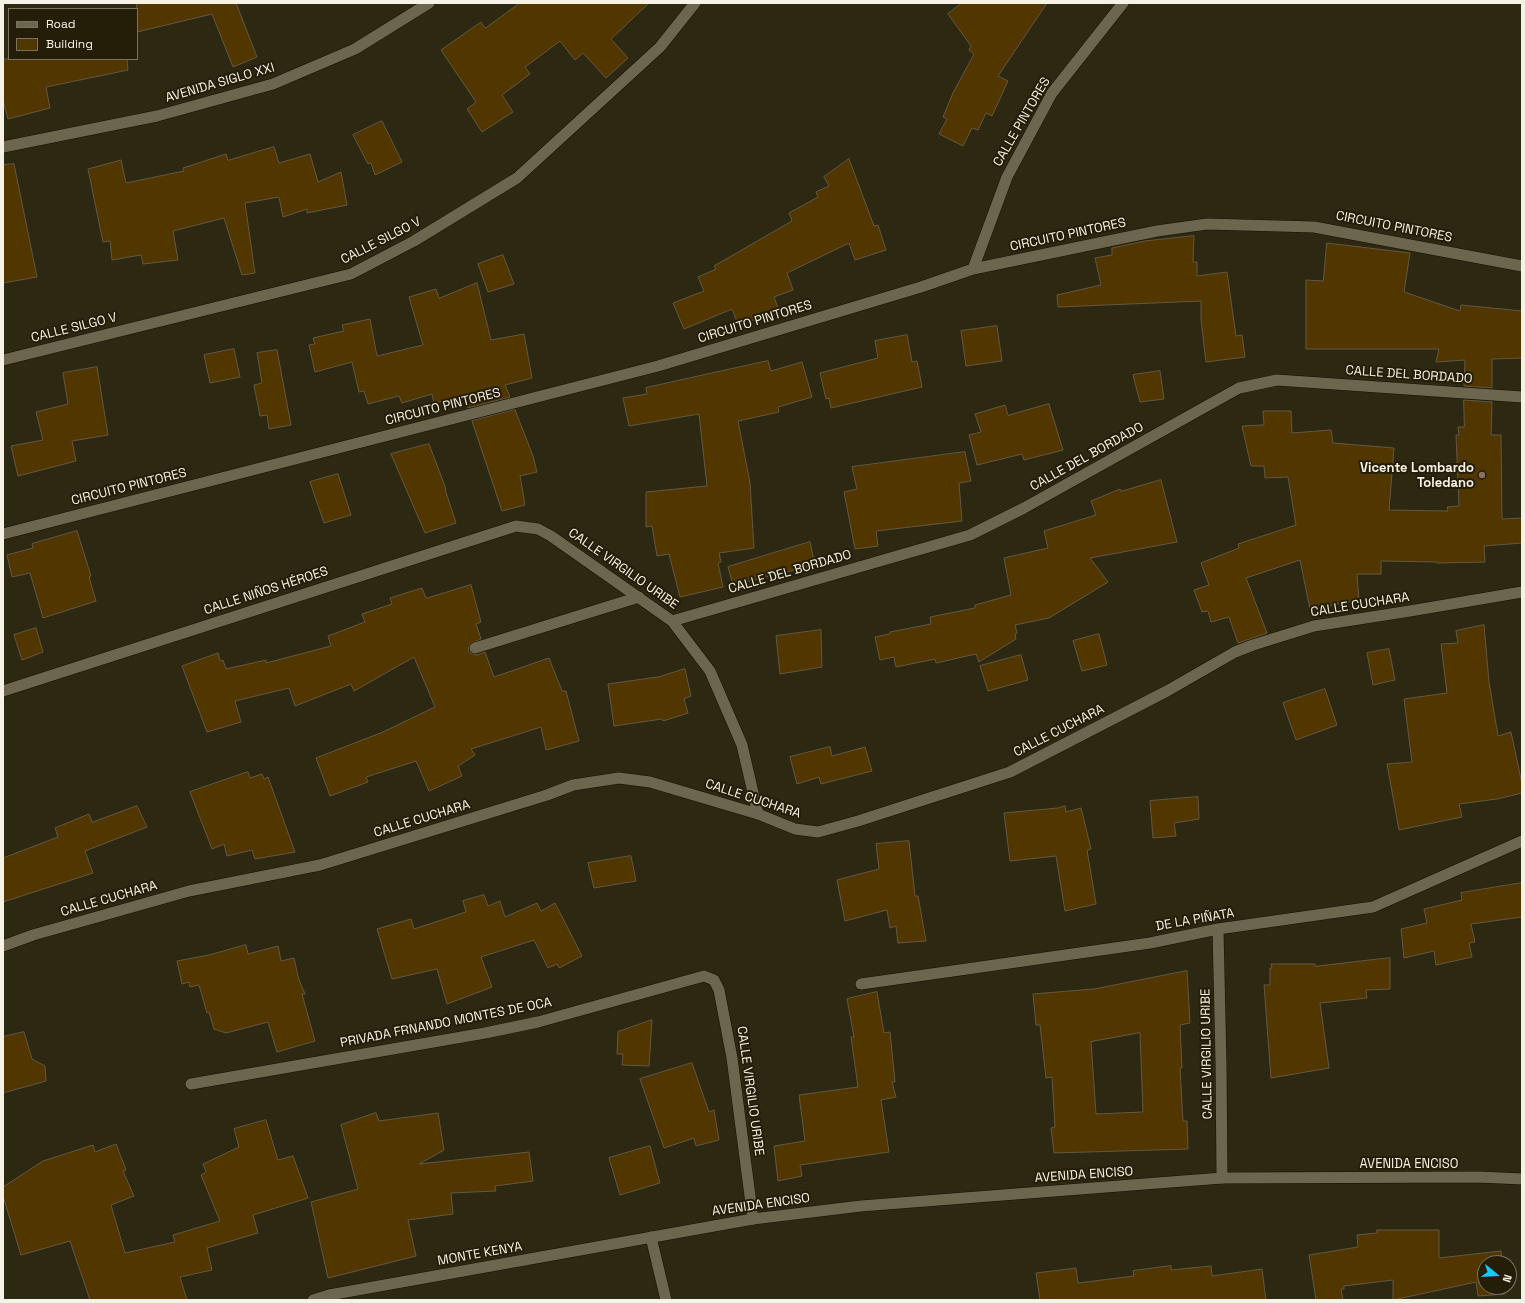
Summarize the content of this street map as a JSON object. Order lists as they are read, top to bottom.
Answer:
{
  "streets": {
    "street": [
      "AVENIDA SIGLO XXI",
      "CALLE PINTORES",
      "CIRCUITO PINTORES",
      "CALLE SILGO V",
      "CALLE DEL BORDADO",
      "CALLE VIRGILIO URIBE",
      "CALLE NIÑOS HÉROES",
      "CALLE CUCHARA",
      "DE LA PIÑATA",
      "PRIVADA FRNANDO MONTES DE OCA",
      "AVENIDA ENCISO",
      "MONTE KENYA"
    ]
  },
  "crossings": [
    ["CALLE PINTORES", "CIRCUITO PINTORES"],
    ["CALLE DEL BORDADO", "CALLE VIRGILIO URIBE"],
    ["CALLE VIRGILIO URIBE", "CALLE NIÑOS HÉROES"],
    ["CALLE VIRGILIO URIBE", "CALLE CUCHARA"],
    ["CALLE VIRGILIO URIBE", "DE LA PIÑATA"],
    ["CALLE VIRGILIO URIBE", "PRIVADA FRNANDO MONTES DE OCA"],
    ["CALLE VIRGILIO URIBE", "AVENIDA ENCISO"],
    ["AVENIDA ENCISO", "MONTE KENYA"]
  ],
  "places": ["Vicente Lombardo Toledano"],
  "legend": ["Road", "Building"],
  "north": "right"
}
